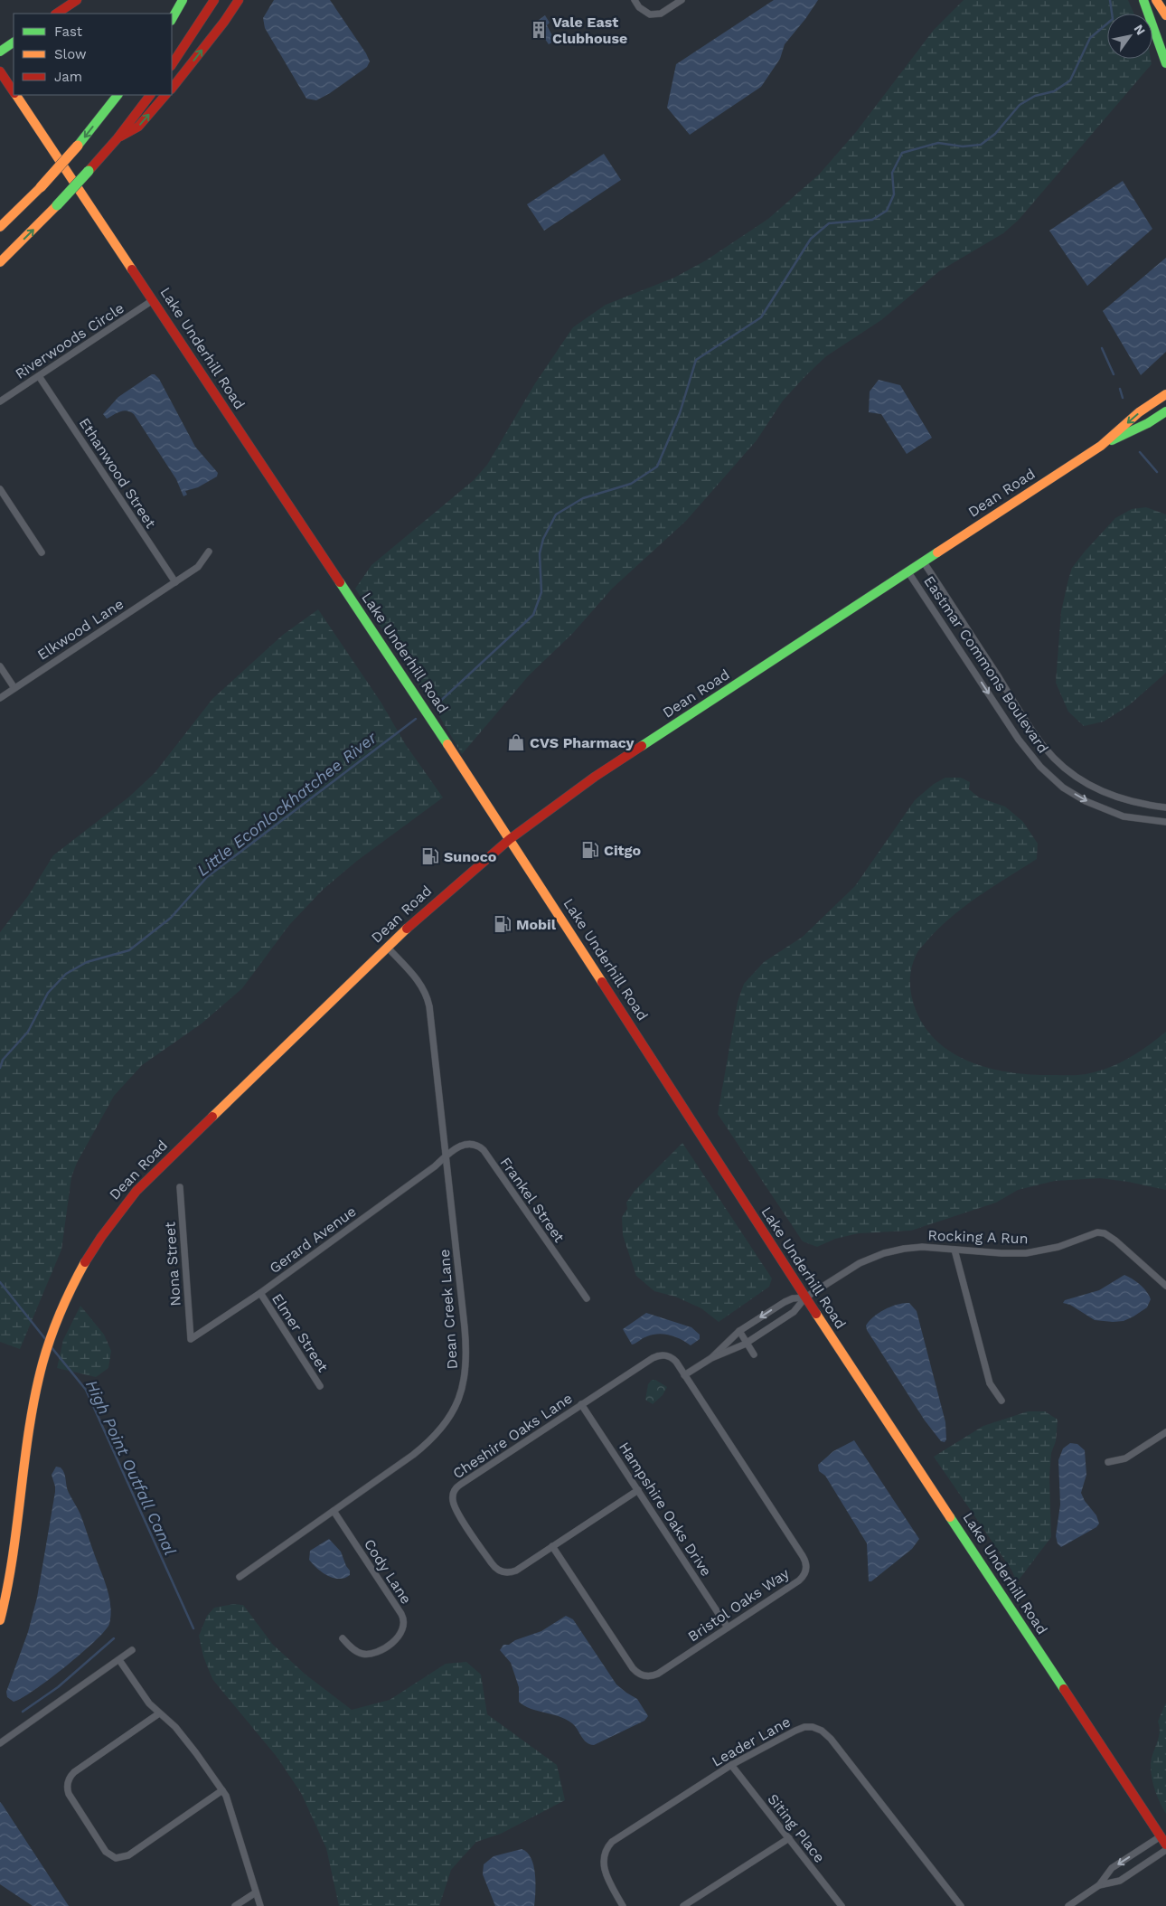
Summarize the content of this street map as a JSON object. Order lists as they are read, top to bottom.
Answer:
{
  "streets": {
    "main road": ["Lake Underhill Road", "Dean Road"],
    "street": [
      "Riverwoods Circle",
      "Ethanwood Street",
      "Elkwood Lane",
      "Eastmar Commons Boulevard",
      "Frankel Street",
      "Rocking A Run",
      "Gerard Avenue",
      "Nona Street",
      "Dean Creek Lane",
      "Elmer Street",
      "Cheshire Oaks Lane",
      "Hampshire Oaks Drive",
      "Cody Lane",
      "Bristol Oaks Way",
      "Leader Lane",
      "Siting Place"
    ]
  },
  "crossings": [
    ["Riverwoods Circle", "Lake Underhill Road"],
    ["Riverwoods Circle", "Ethanwood Street"],
    ["Lake Underhill Road", "Dean Road"],
    ["Lake Underhill Road", "Rocking A Run"],
    ["Ethanwood Street", "Elkwood Lane"],
    ["Dean Road", "Eastmar Commons Boulevard"],
    ["Dean Road", "Dean Creek Lane"],
    ["Frankel Street", "Gerard Avenue"],
    ["Frankel Street", "Dean Creek Lane"],
    ["Rocking A Run", "Cheshire Oaks Lane"],
    ["Rocking A Run", "Bristol Oaks Way"],
    ["Gerard Avenue", "Nona Street"],
    ["Gerard Avenue", "Dean Creek Lane"],
    ["Gerard Avenue", "Elmer Street"],
    ["Dean Creek Lane", "Cody Lane"],
    ["Cheshire Oaks Lane", "Hampshire Oaks Drive"],
    ["Cheshire Oaks Lane", "Bristol Oaks Way"],
    ["Hampshire Oaks Drive", "Bristol Oaks Way"],
    ["Leader Lane", "Siting Place"]
  ],
  "water": ["Little Econlockhatchee River", "High Point Outfall Canal"],
  "places": {
    "building": ["Vale East Clubhouse"],
    "shop": ["CVS Pharmacy"],
    "fuel station": ["Citgo", "Sunoco", "Mobil"]
  },
  "legend": ["Fast", "Slow", "Jam"],
  "north": "top right"
}
